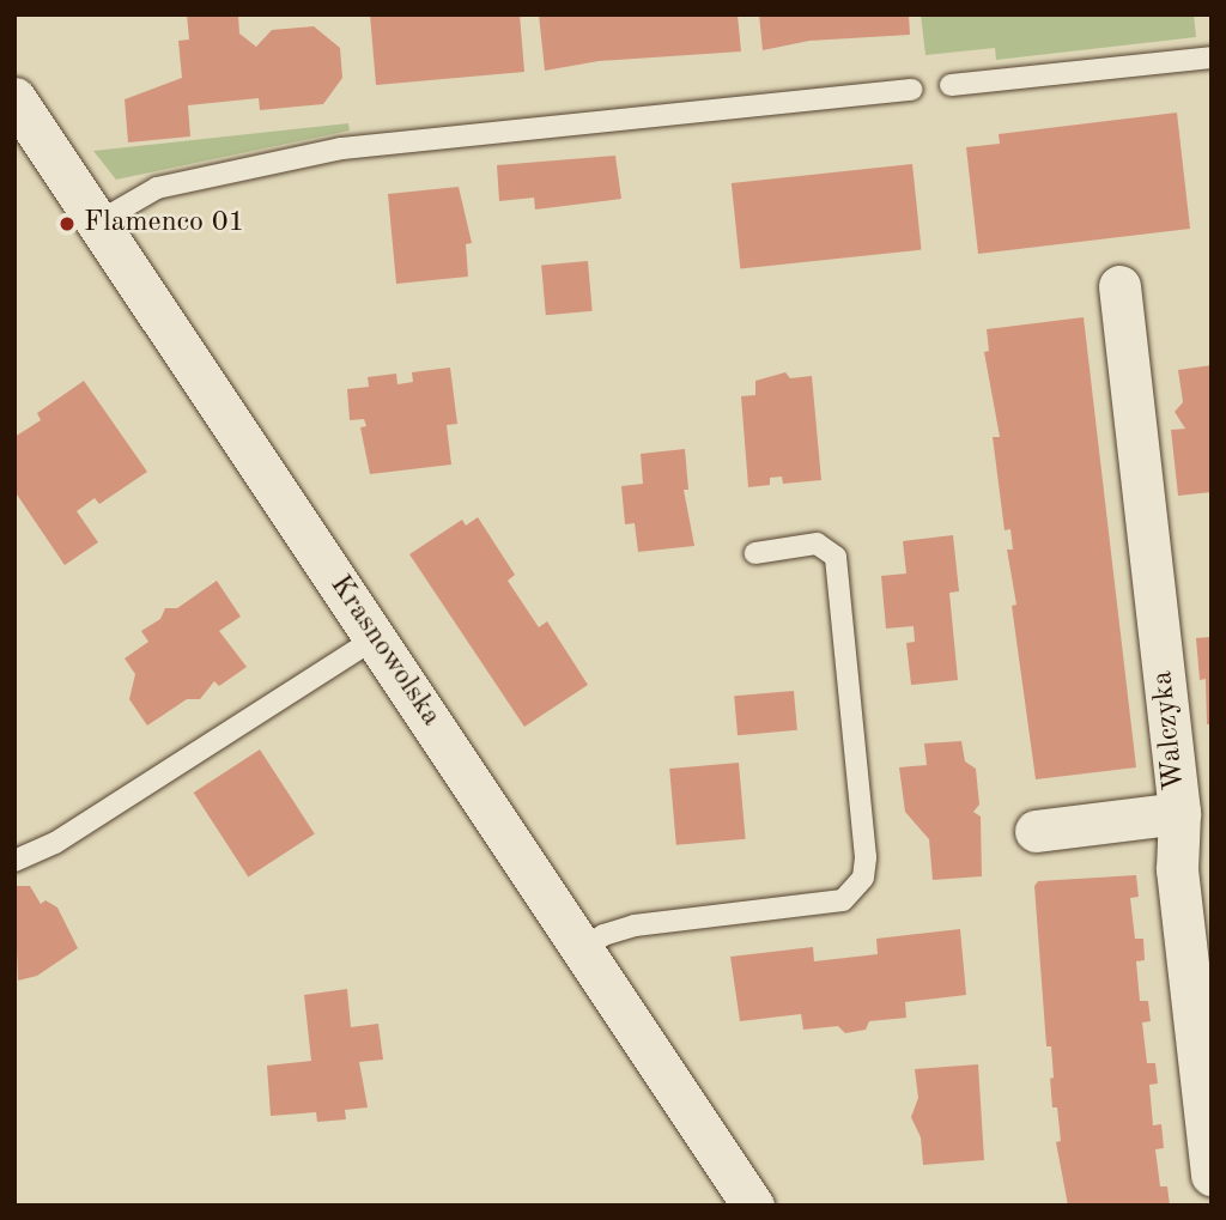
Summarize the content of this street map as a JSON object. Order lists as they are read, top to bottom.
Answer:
{
  "streets": {
    "street": ["Krasnowolska", "Walczyka"]
  },
  "places": ["Flamenco 01"]
}
